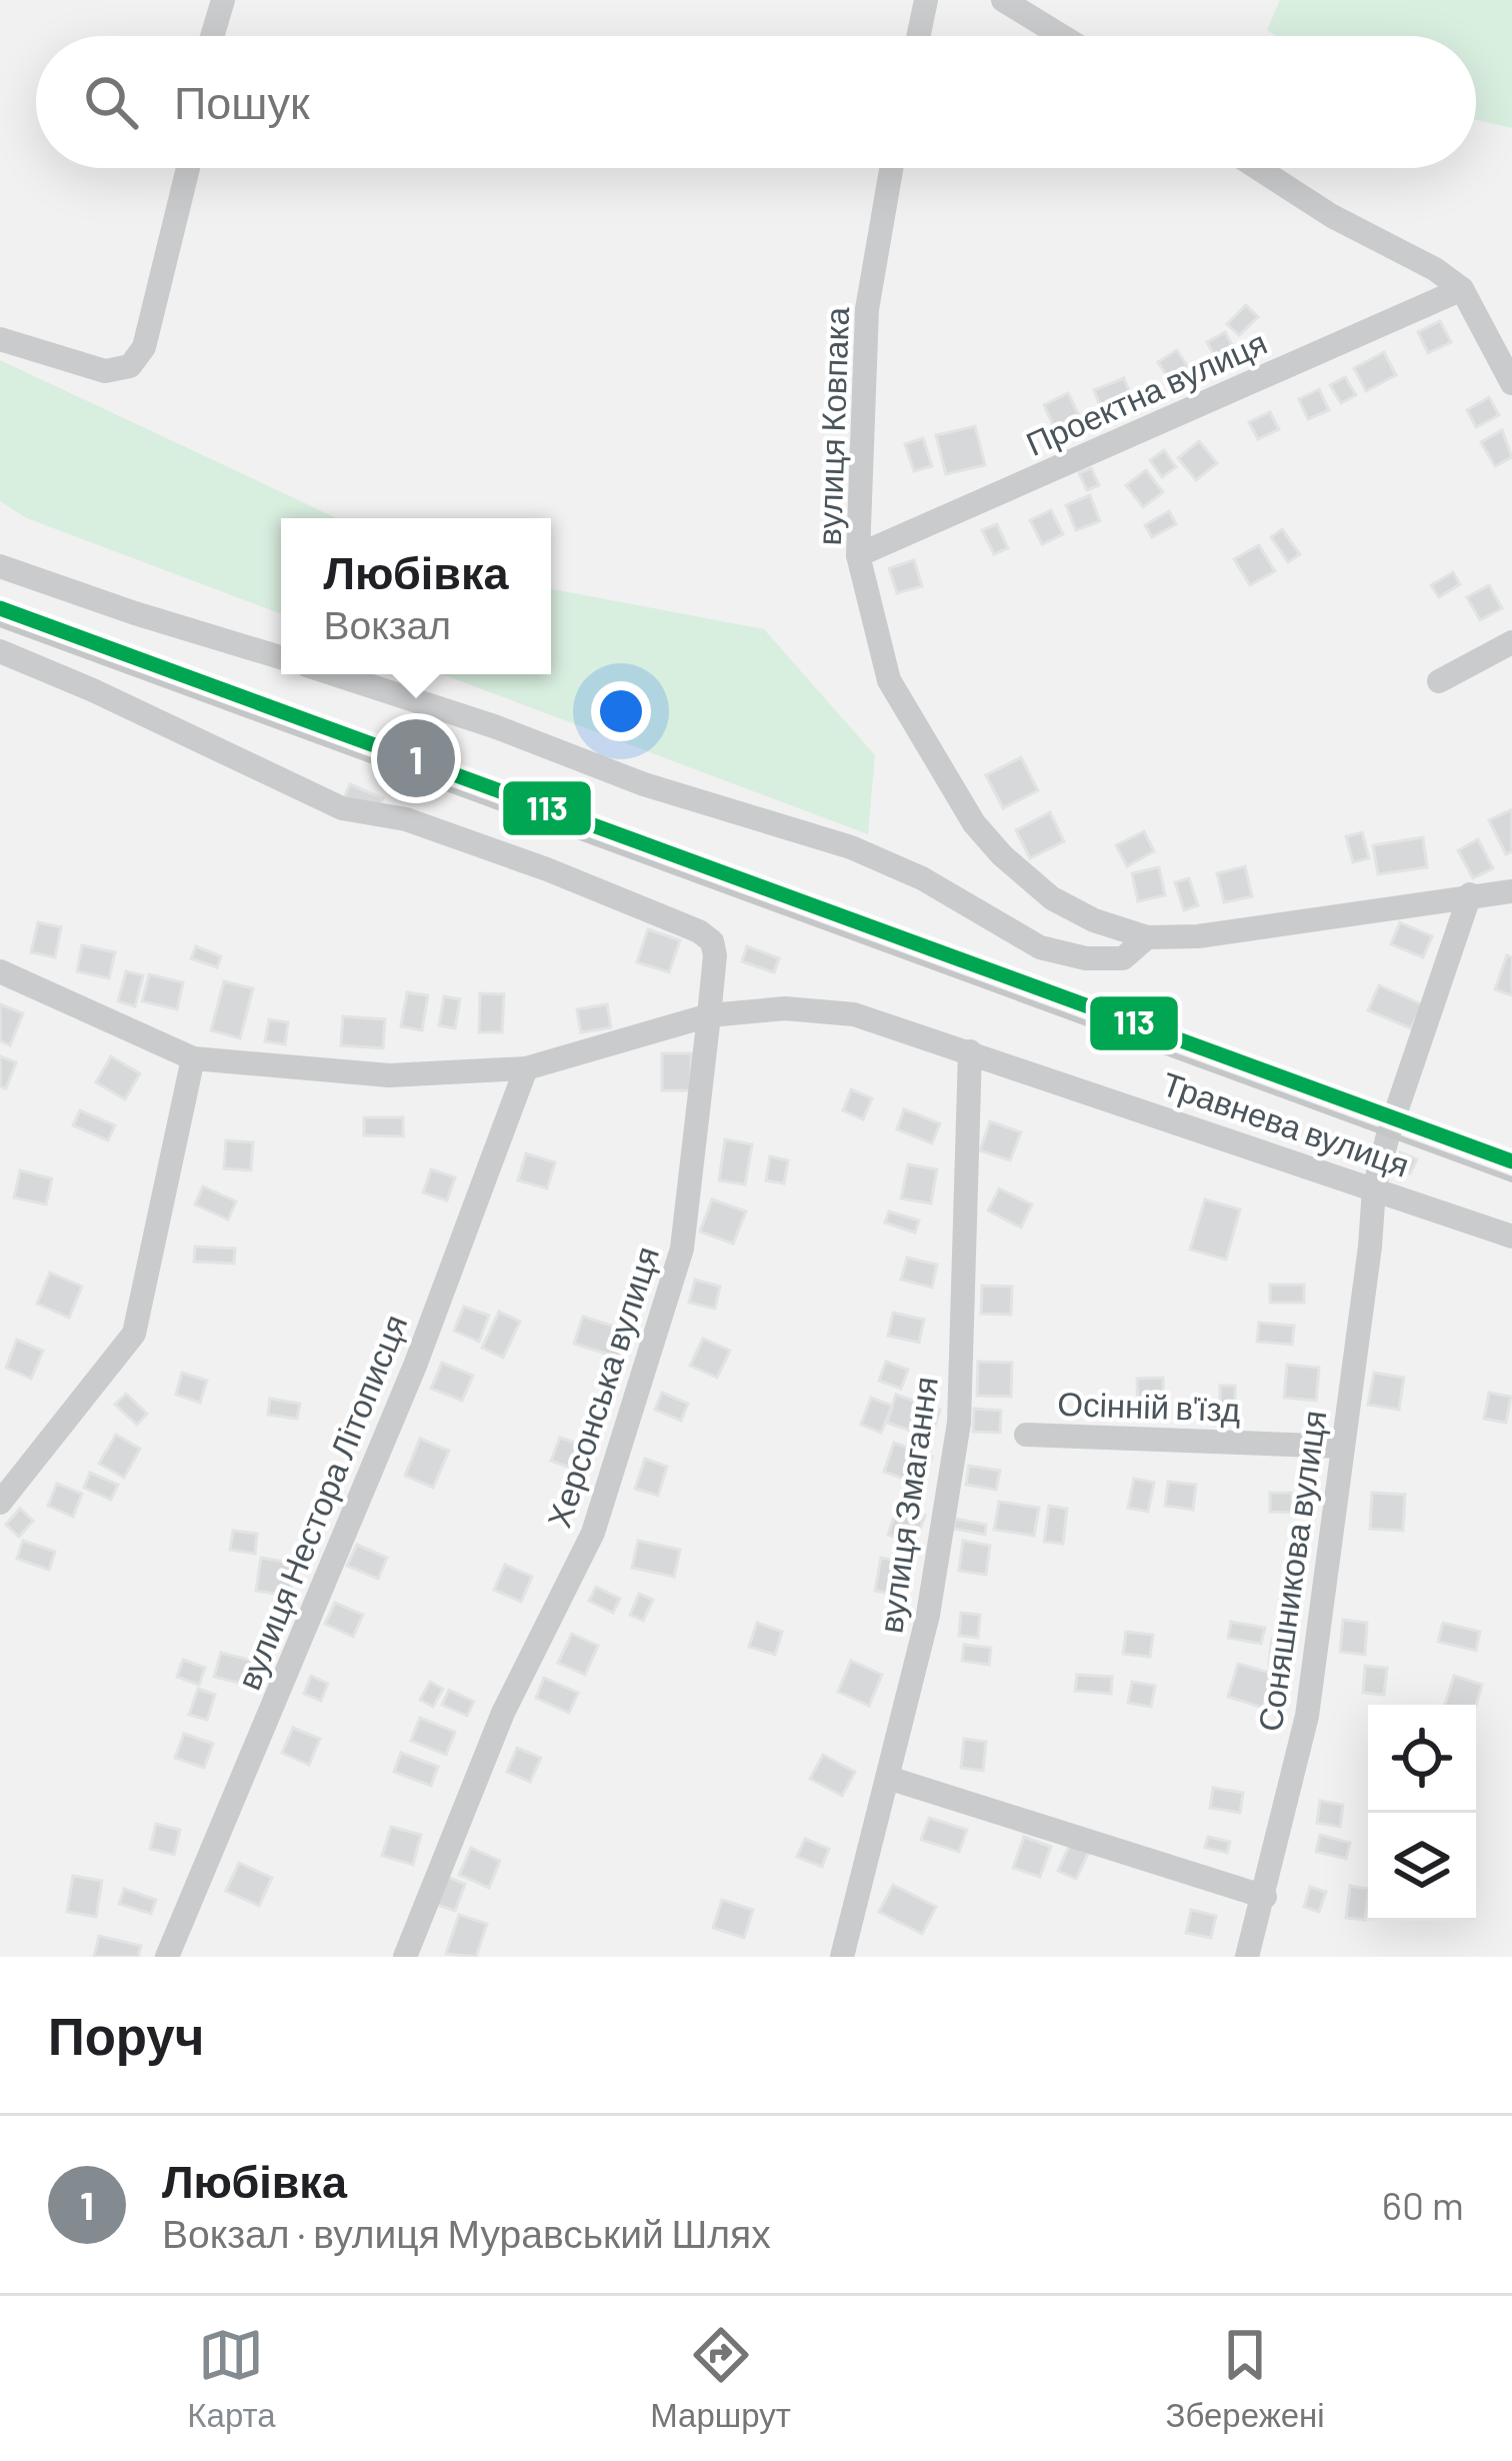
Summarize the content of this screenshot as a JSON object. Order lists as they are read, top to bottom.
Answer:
{
  "streets": {
    "street": [
      "Проектна вулиця",
      "вулиця Ковпака",
      "Травнева вулиця",
      "Херсонська вулиця",
      "Осінній в'їзд",
      "вулиця Нестора Літописця",
      "вулиця Змагання",
      "Соняшникова вулиця"
    ]
  },
  "crossings": [
    ["Проектна вулиця", "вулиця Ковпака"],
    ["вулиця Ковпака", "Соняшникова вулиця"],
    ["Травнева вулиця", "Херсонська вулиця"],
    ["Травнева вулиця", "вулиця Нестора Літописця"],
    ["Травнева вулиця", "вулиця Змагання"],
    ["Травнева вулиця", "Соняшникова вулиця"],
    ["Осінній в'їзд", "Соняшникова вулиця"]
  ],
  "lines": ["transit line 113"],
  "page": {
    "search": "Пошук",
    "popup": ["Любівка", "Вокзал"],
    "pins": "1",
    "heading": "Поруч",
    "list": [
      {
        "mark": "1",
        "name": "Любівка",
        "note": "Вокзал · вулиця Муравський Шлях",
        "value": "60 m"
      }
    ],
    "nav": ["Карта", "Маршрут", "Збережені"]
  }
}
